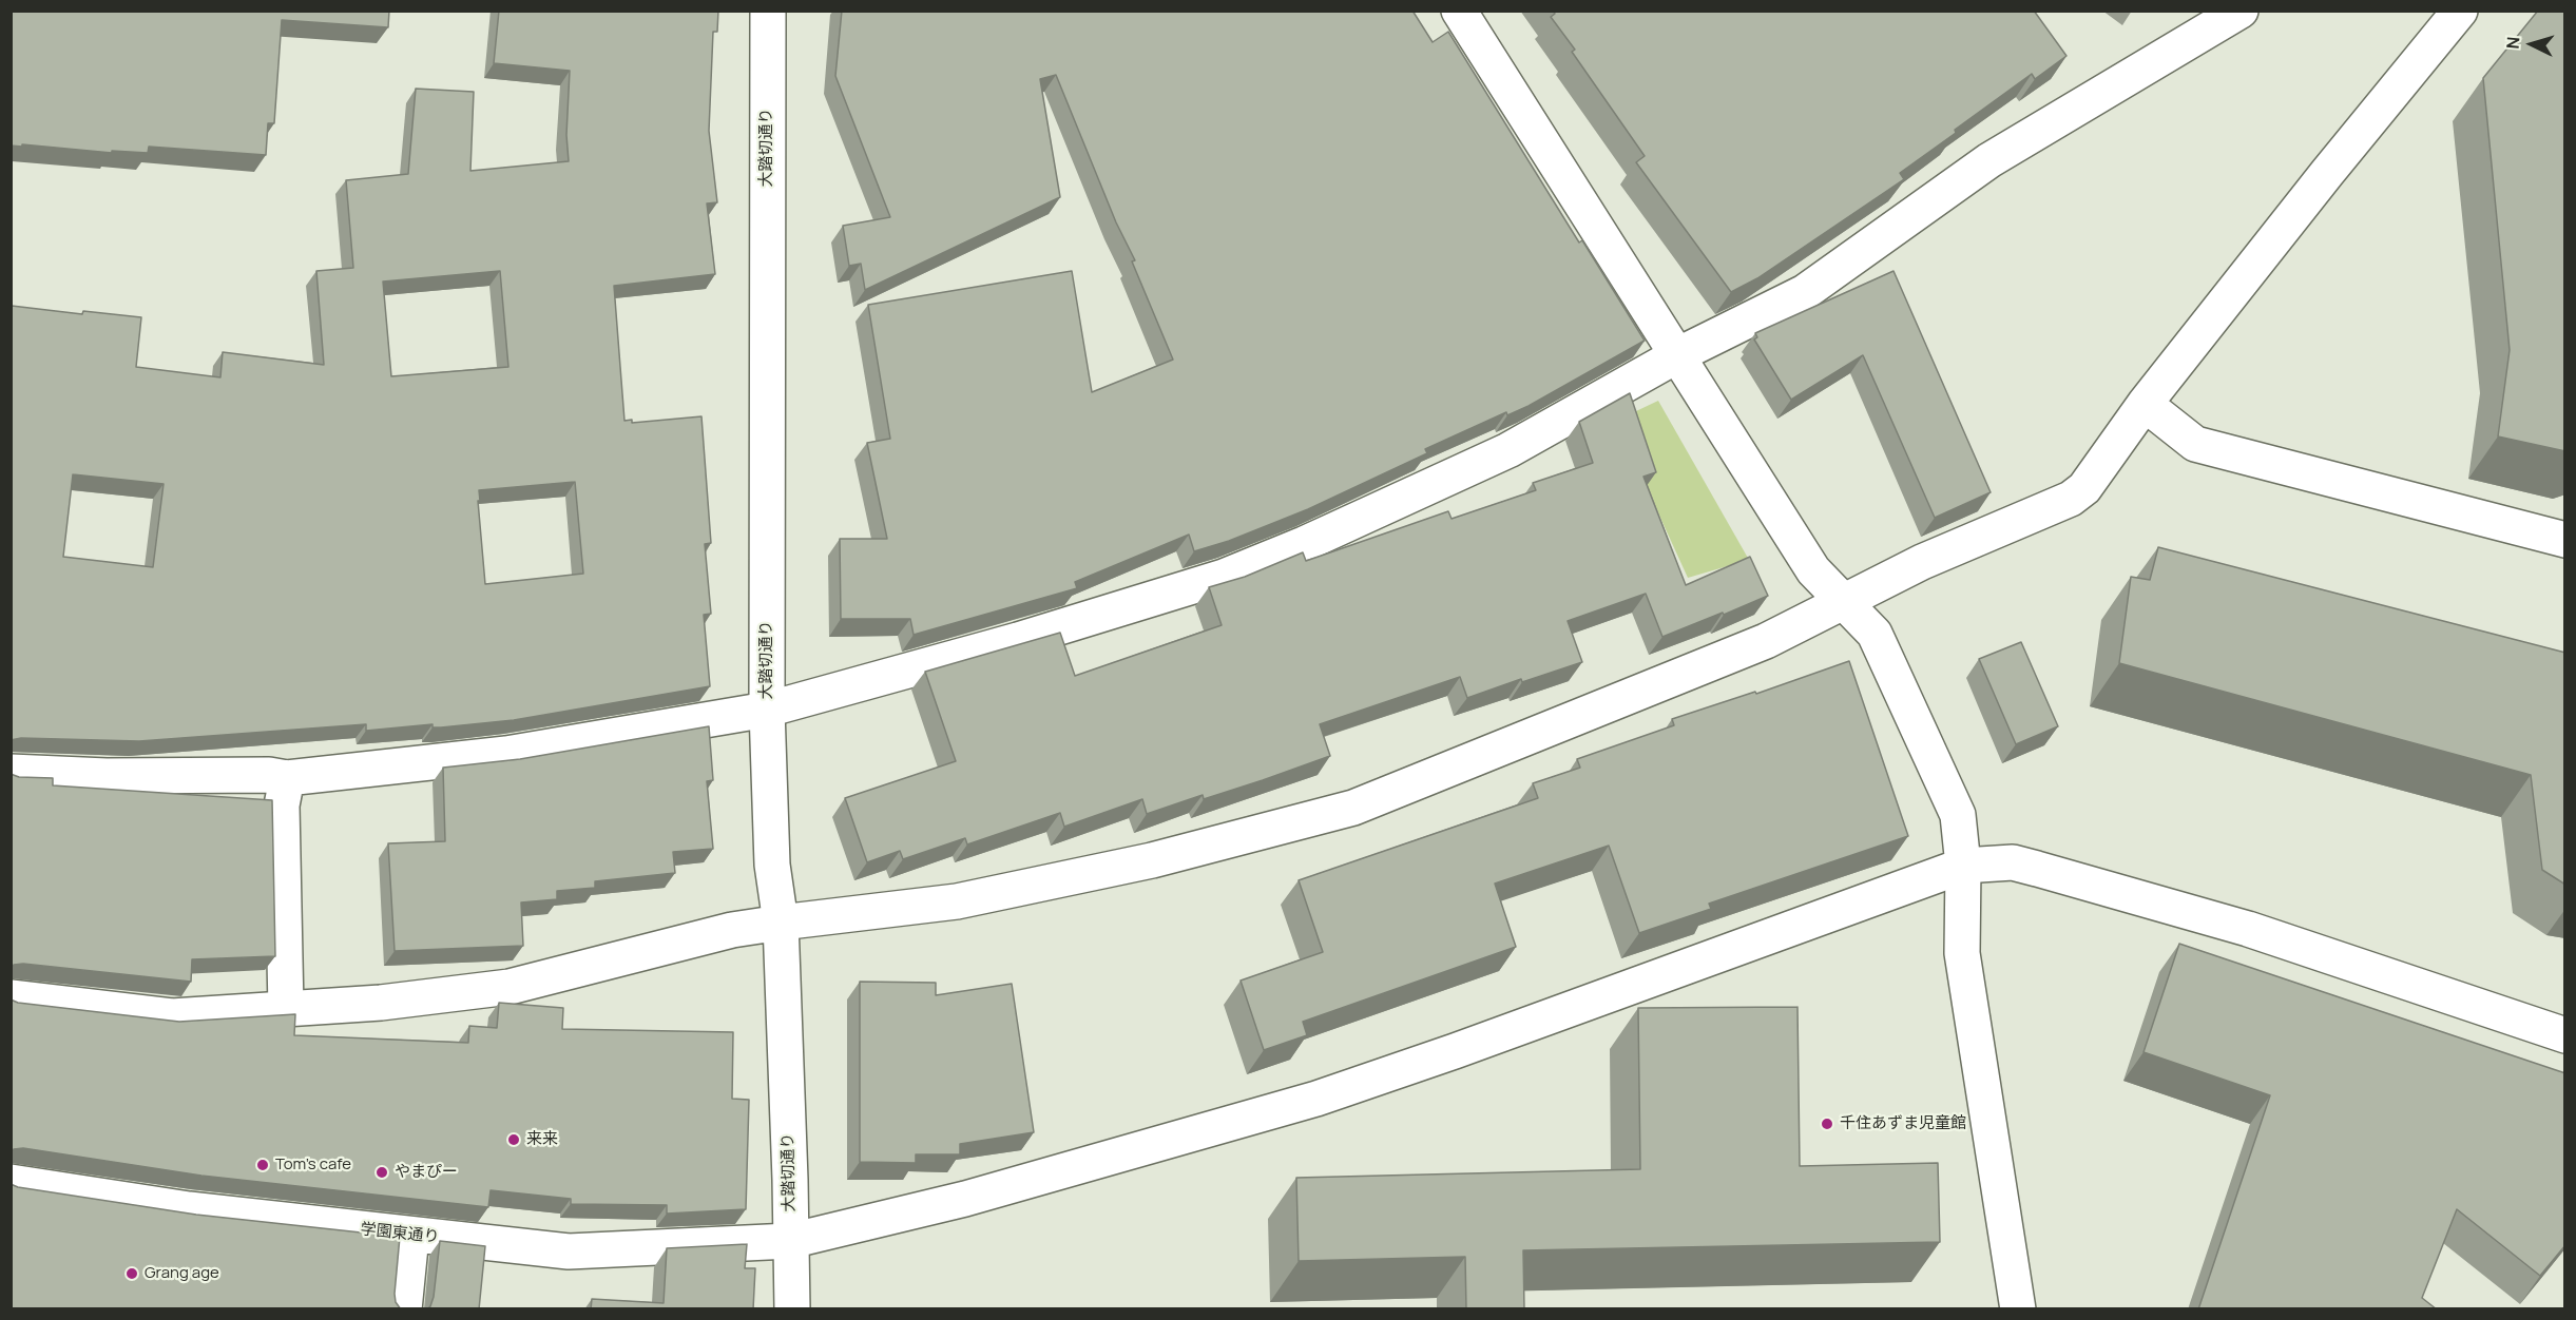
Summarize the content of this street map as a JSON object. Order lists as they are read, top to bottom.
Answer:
{
  "streets": {
    "street": ["大踏切通り", "学園東通り"]
  },
  "crossings": [
    ["大踏切通り", "学園東通り"]
  ],
  "places": [
    "千住あずま児童館",
    "来来",
    "Tom’s cafe",
    "やまぴー",
    "Grang age"
  ],
  "north": "left"
}
